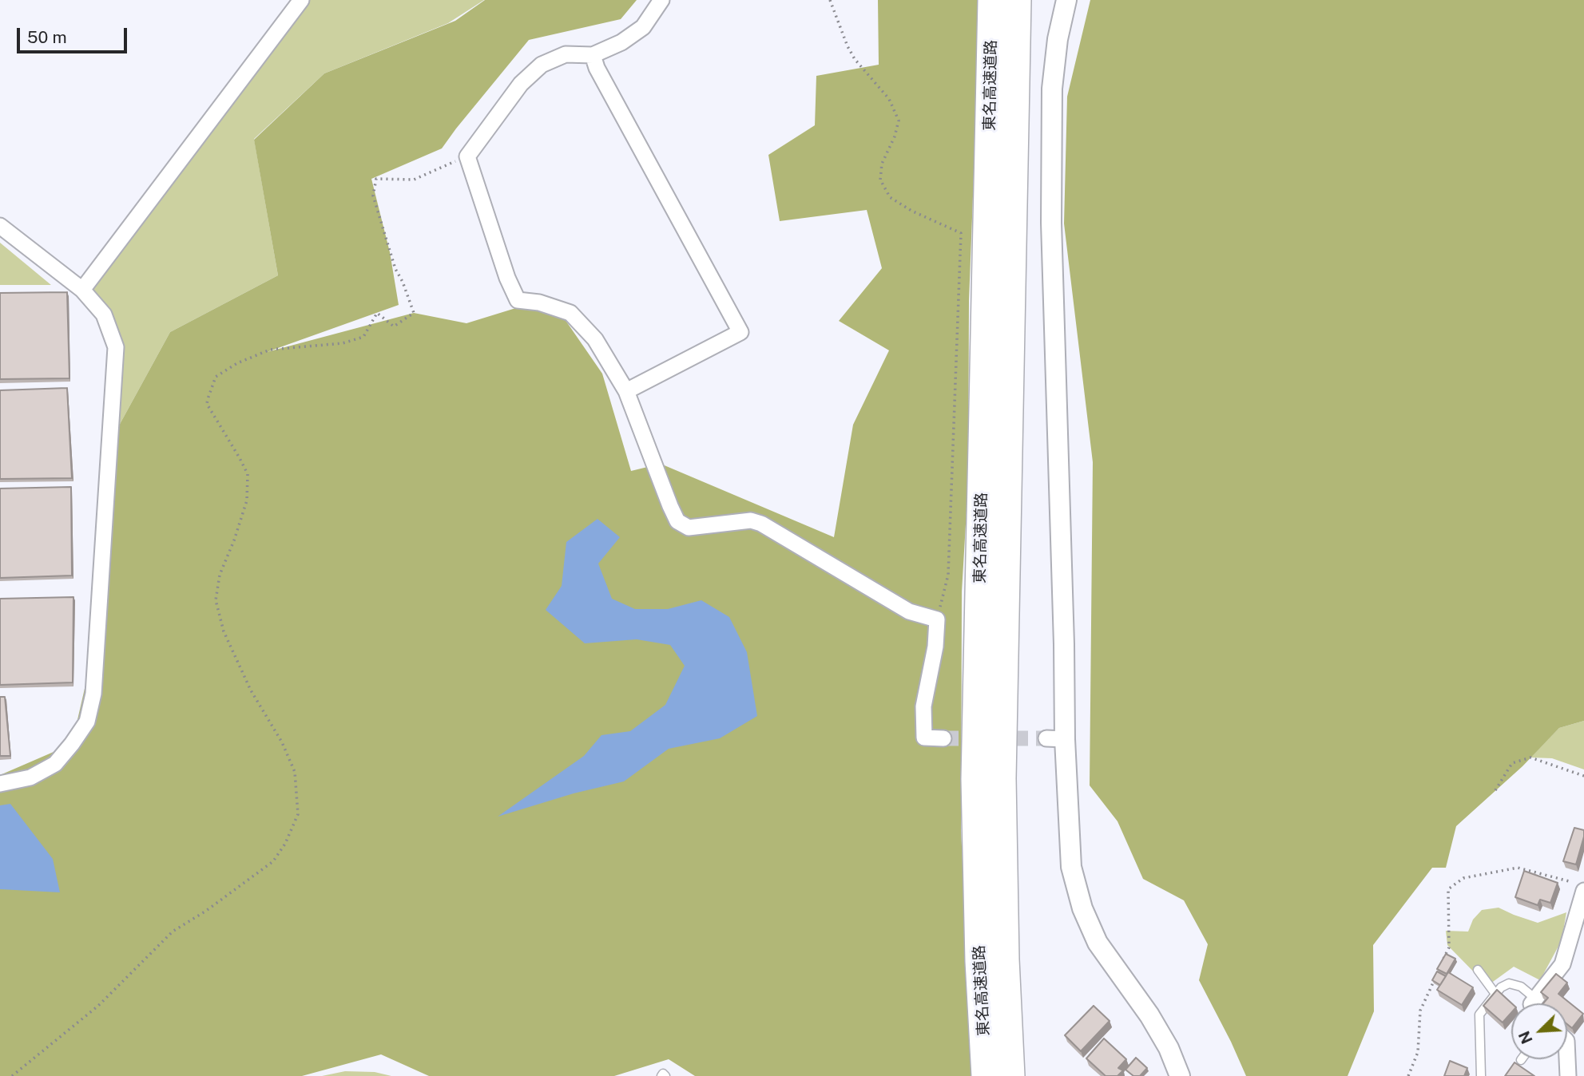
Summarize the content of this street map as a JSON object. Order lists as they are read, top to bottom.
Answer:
{
  "streets": {
    "highway": ["東名高速道路"]
  },
  "scale_bar": "50 m",
  "north": "bottom left"
}
